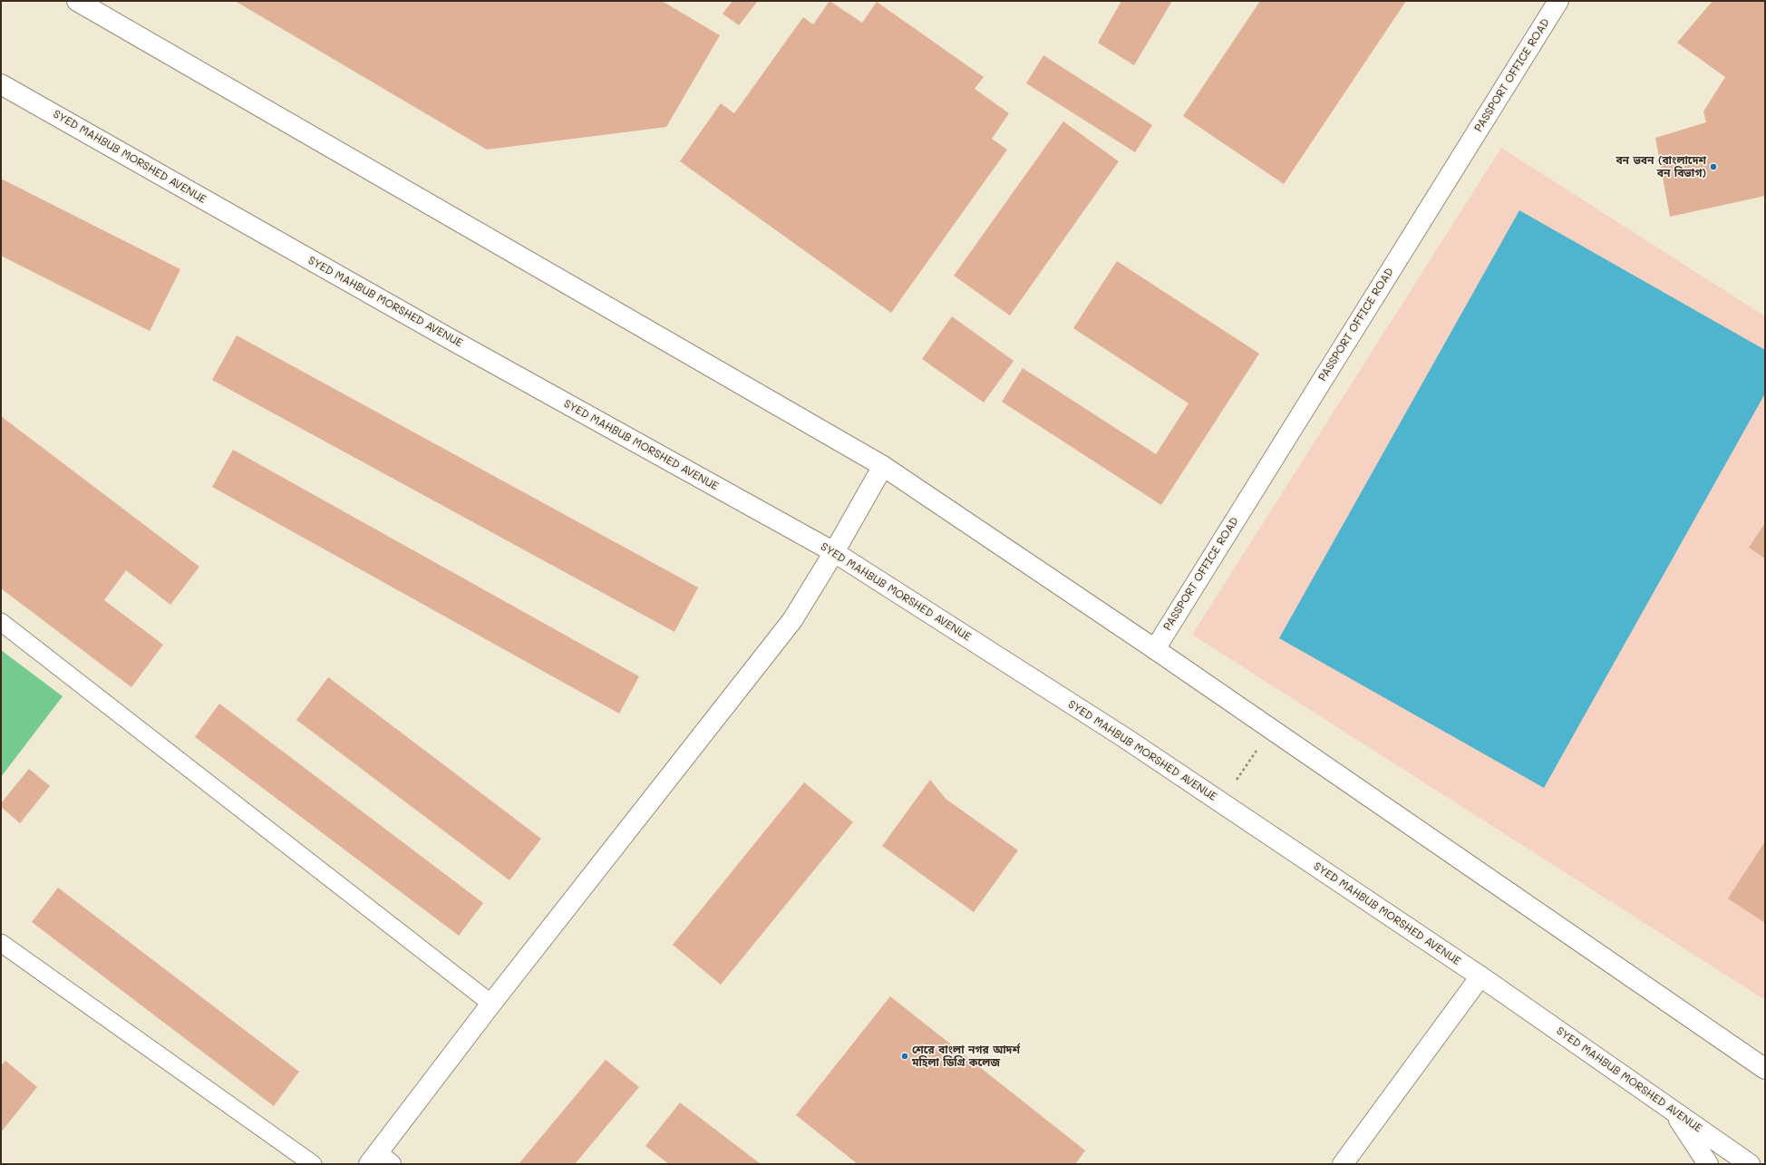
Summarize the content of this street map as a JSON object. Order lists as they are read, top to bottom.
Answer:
{
  "streets": {
    "main road": ["PASSPORT OFFICE ROAD", "SYED MAHBUB MORSHED AVENUE"]
  },
  "places": ["বন ভবন (বাংলাদেশ বন বিভাগ)", "শেরে বাংলা নগর আদর্শ মহিলা ডিগ্রি কলেজ"]
}
